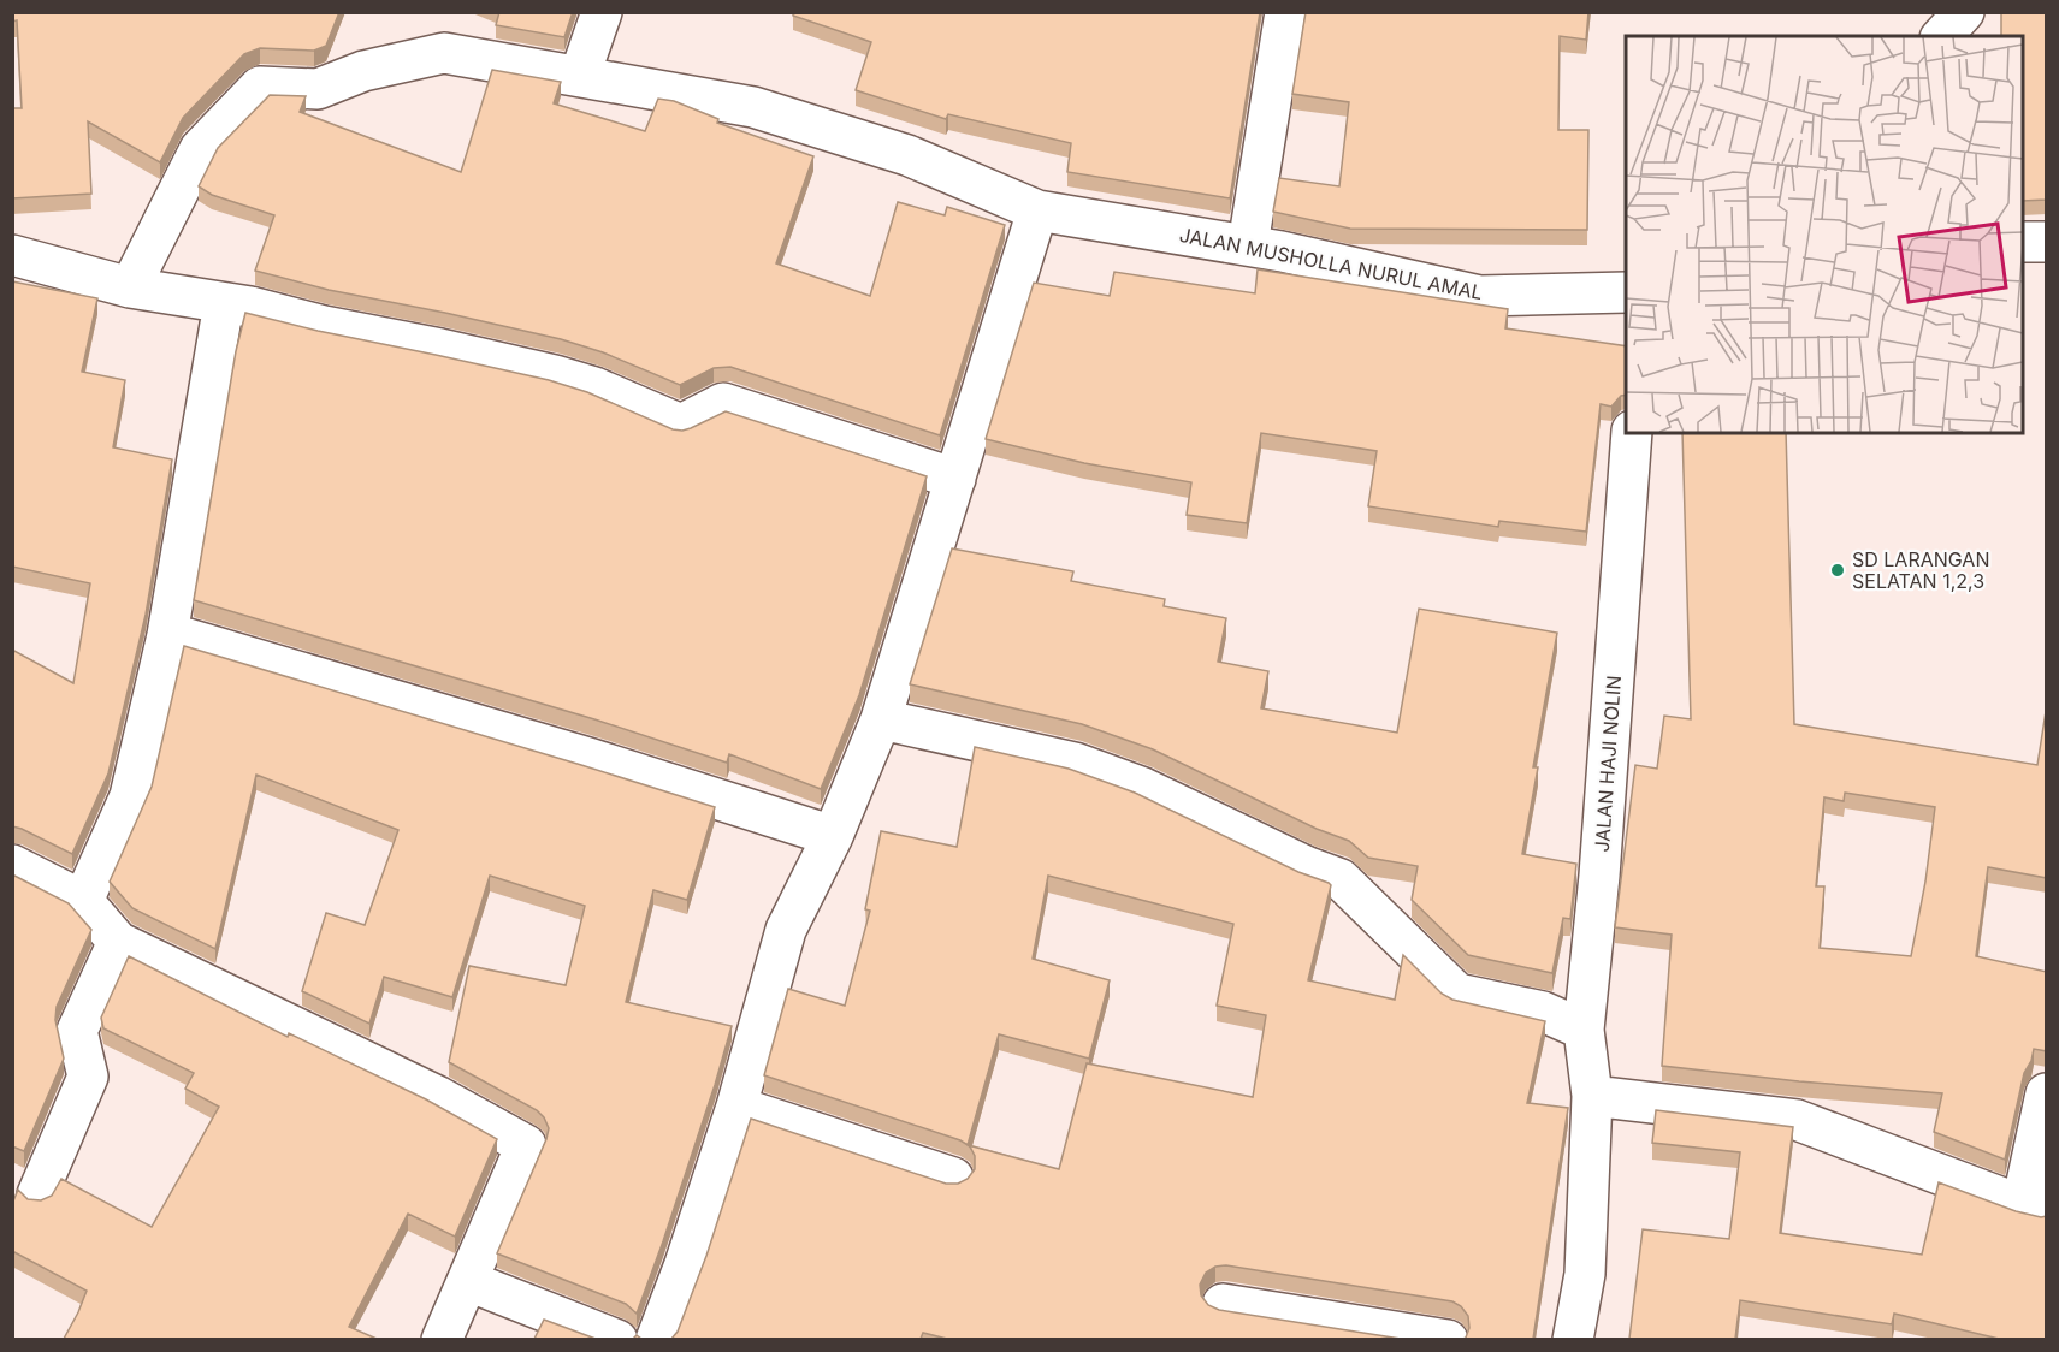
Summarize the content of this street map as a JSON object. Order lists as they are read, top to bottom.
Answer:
{
  "streets": {
    "street": ["JALAN MUSHOLLA NURUL AMAL", "JALAN HAJI NOLIN"]
  },
  "places": ["SD LARANGAN SELATAN 1,2,3"]
}
